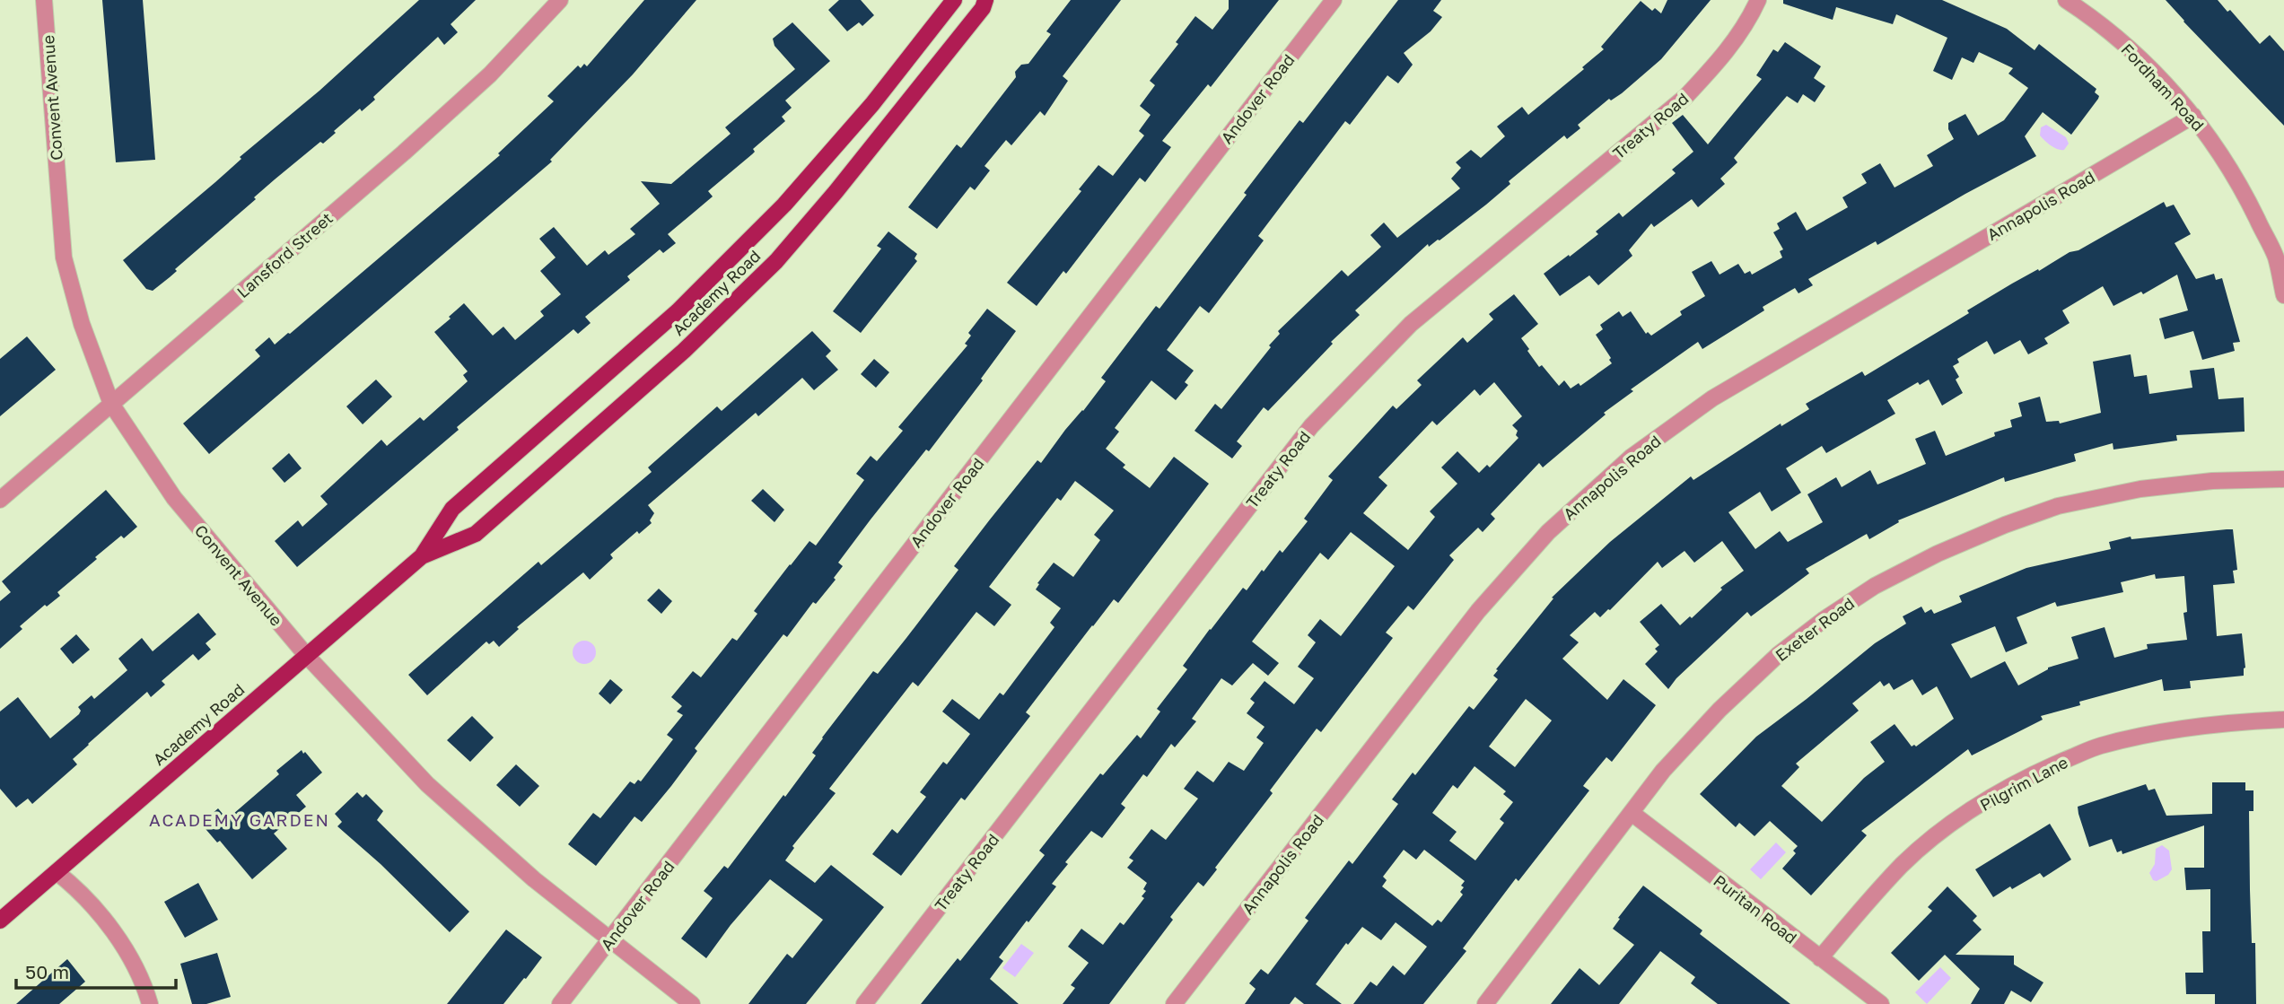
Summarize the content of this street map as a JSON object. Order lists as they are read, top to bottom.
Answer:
{
  "streets": {
    "main road": ["Academy Road"],
    "street": [
      "Fordham Road",
      "Convent Avenue",
      "Andover Road",
      "Treaty Road",
      "Annapolis Road",
      "Lansford Street",
      "Exeter Road",
      "Pilgrim Lane",
      "Puritan Road"
    ]
  },
  "crossings": [
    ["Fordham Road", "Annapolis Road"],
    ["Convent Avenue", "Andover Road"],
    ["Convent Avenue", "Lansford Street"],
    ["Convent Avenue", "Academy Road"],
    ["Exeter Road", "Puritan Road"],
    ["Pilgrim Lane", "Puritan Road"]
  ],
  "districts": ["ACADEMY GARDEN"],
  "scale_bar": "50 m"
}
